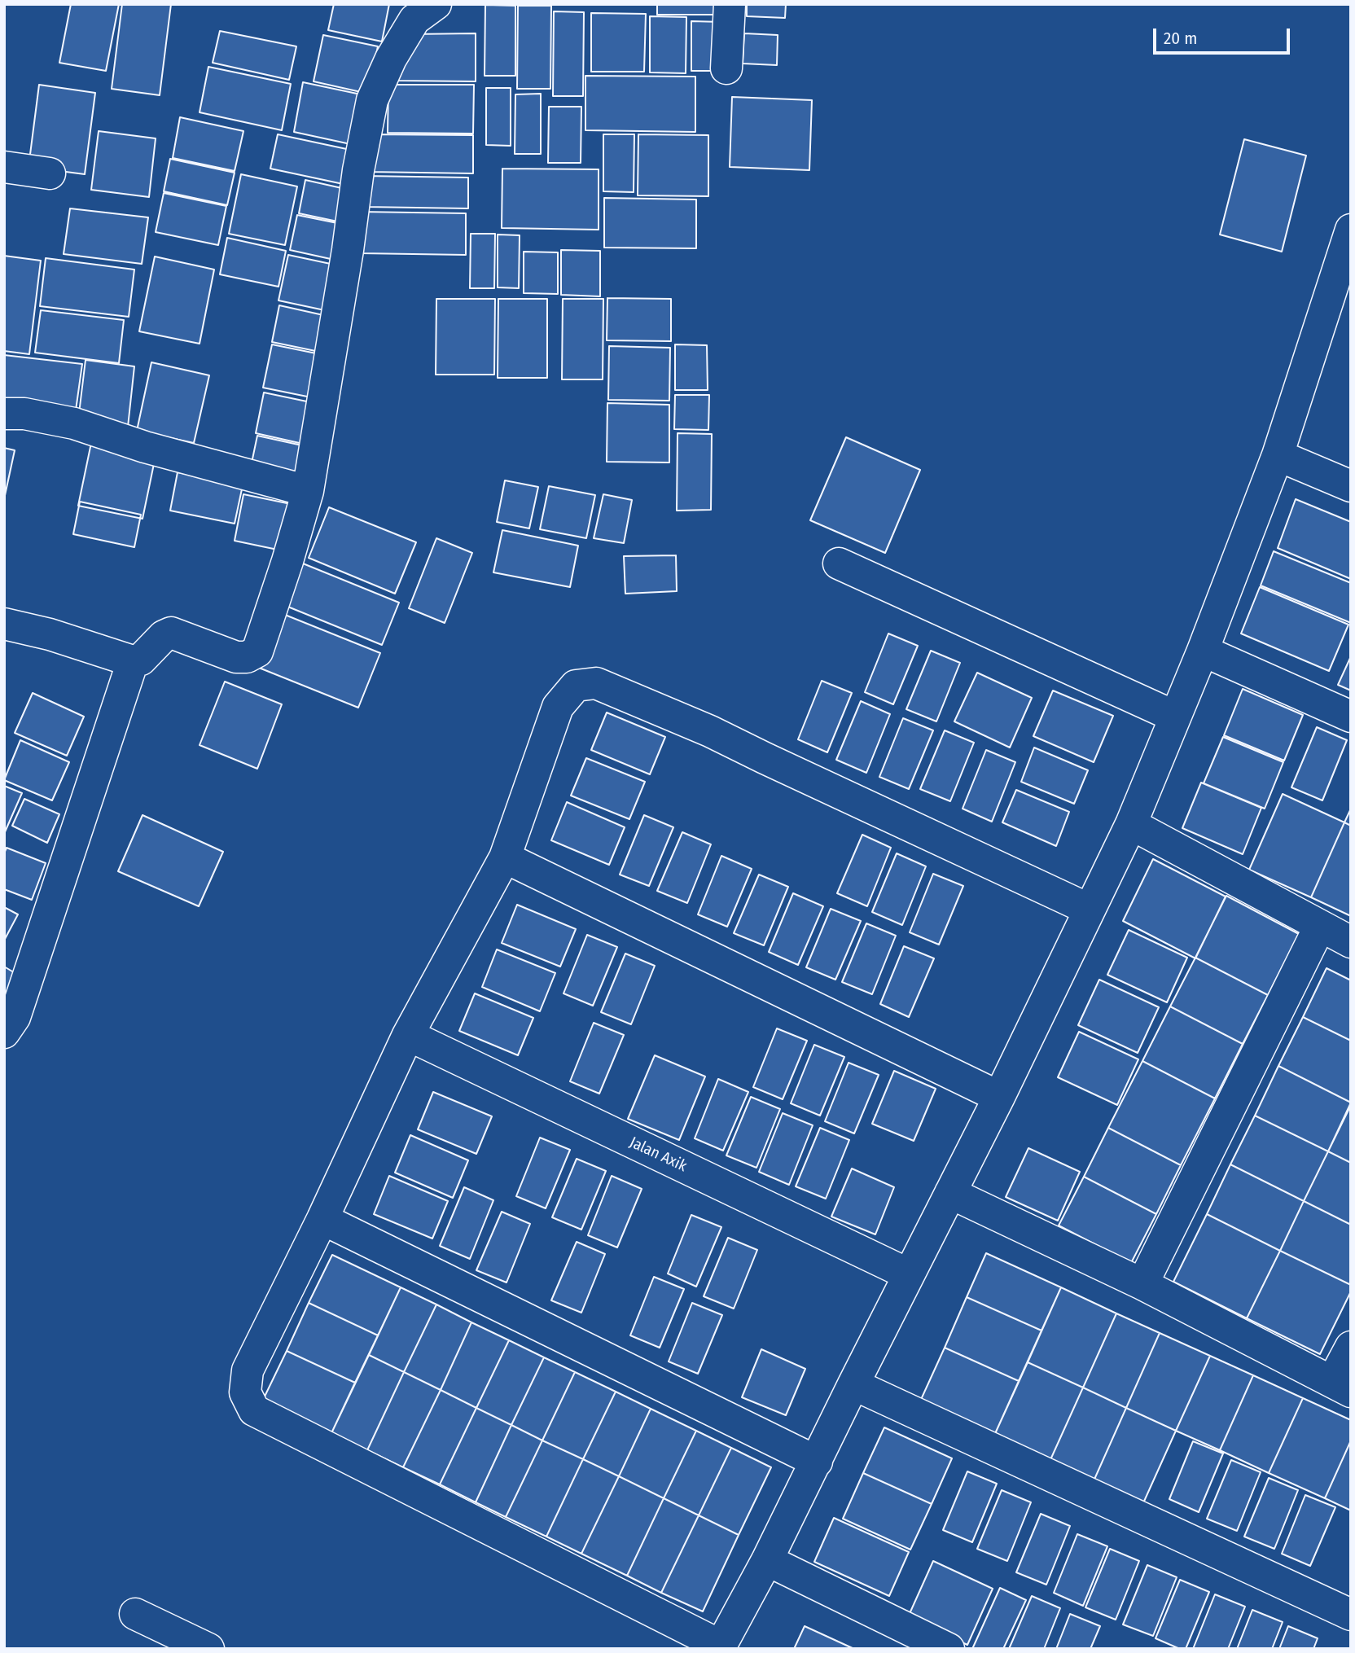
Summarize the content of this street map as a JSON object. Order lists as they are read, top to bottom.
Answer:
{
  "streets": {
    "street": ["Jalan Axik"]
  },
  "scale_bar": "20 m"
}
